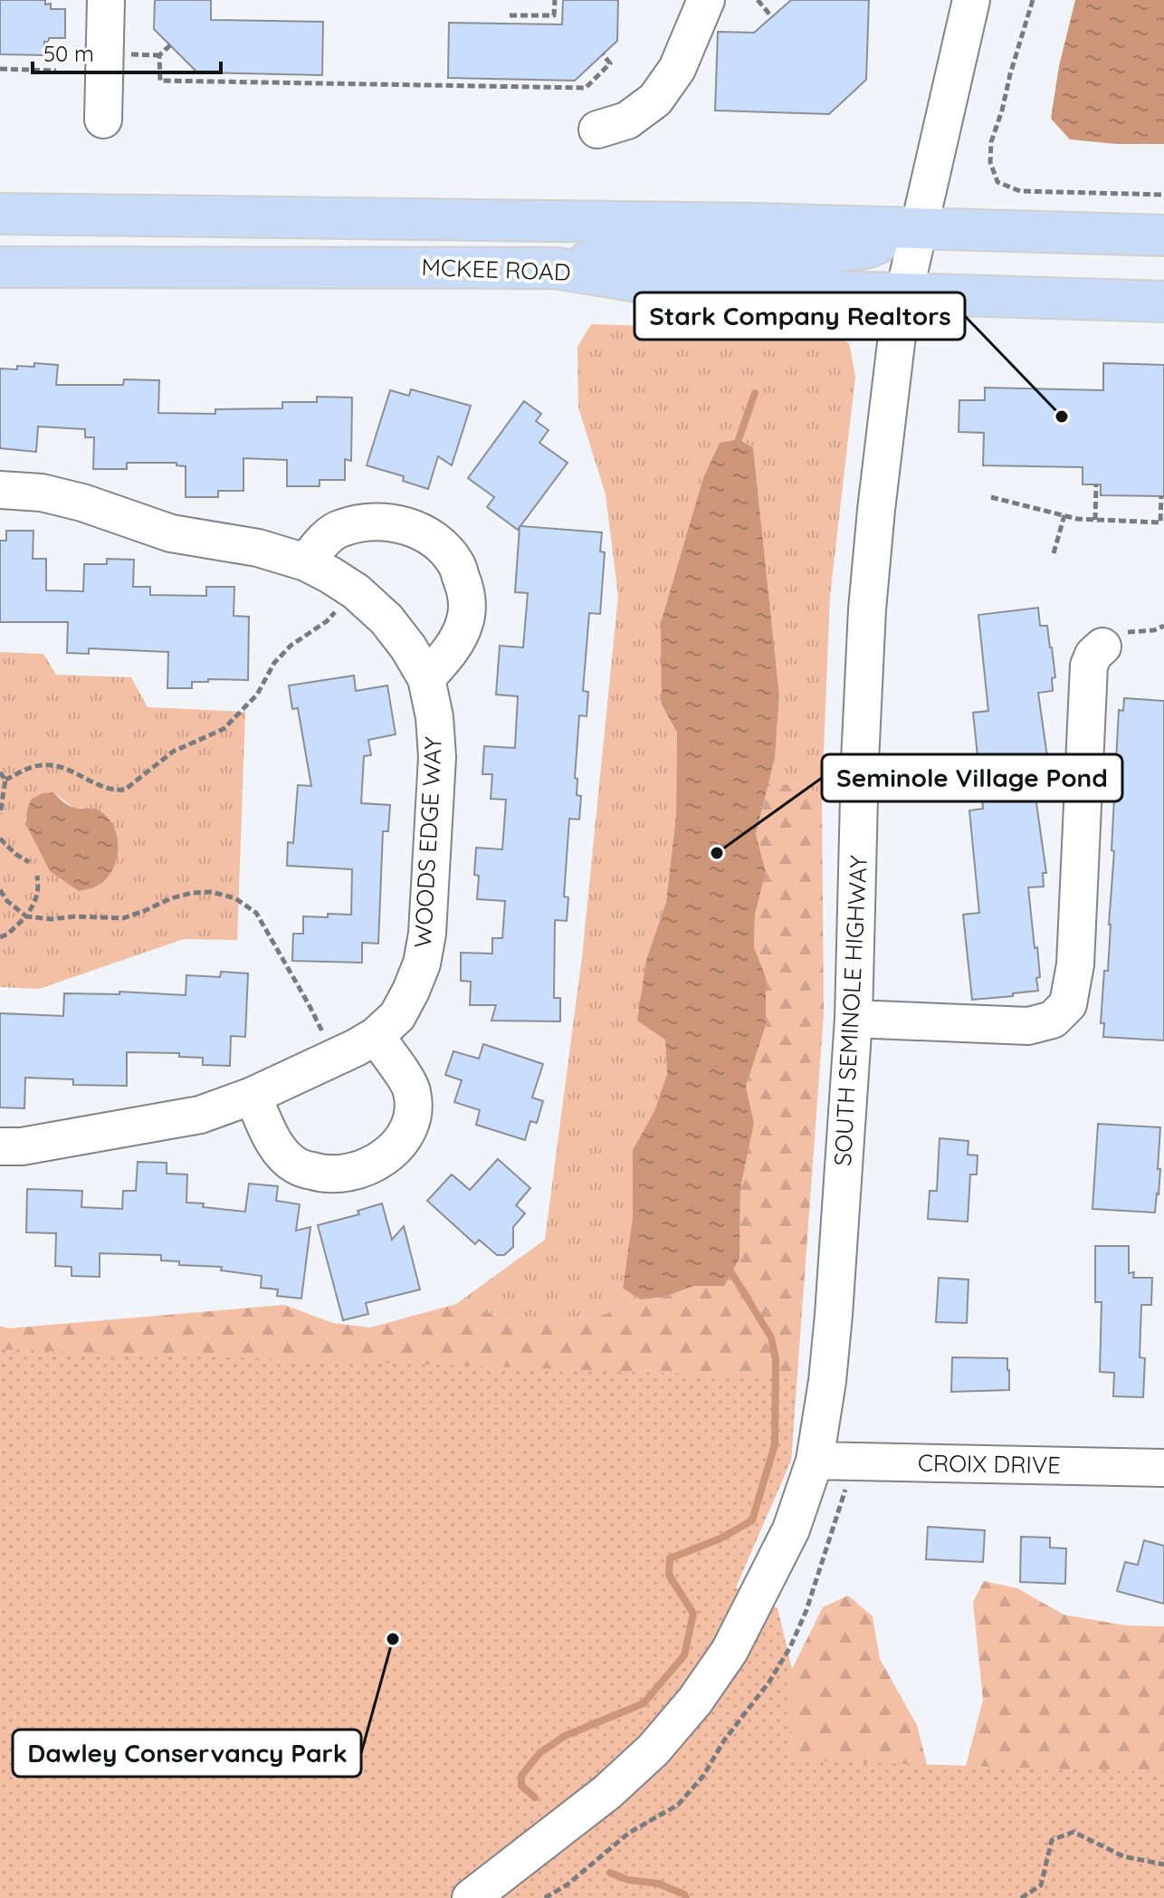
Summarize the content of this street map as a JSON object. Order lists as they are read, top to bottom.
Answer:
{
  "streets": {
    "main road": ["MCKEE ROAD"],
    "street": ["WOODS EDGE WAY", "SOUTH SEMINOLE HIGHWAY", "CROIX DRIVE"]
  },
  "crossings": [
    ["MCKEE ROAD", "SOUTH SEMINOLE HIGHWAY"],
    ["SOUTH SEMINOLE HIGHWAY", "CROIX DRIVE"]
  ],
  "places": ["Stark Company Realtors", "Seminole Village Pond", "Dawley Conservancy Park"],
  "scale_bar": "50 m"
}
